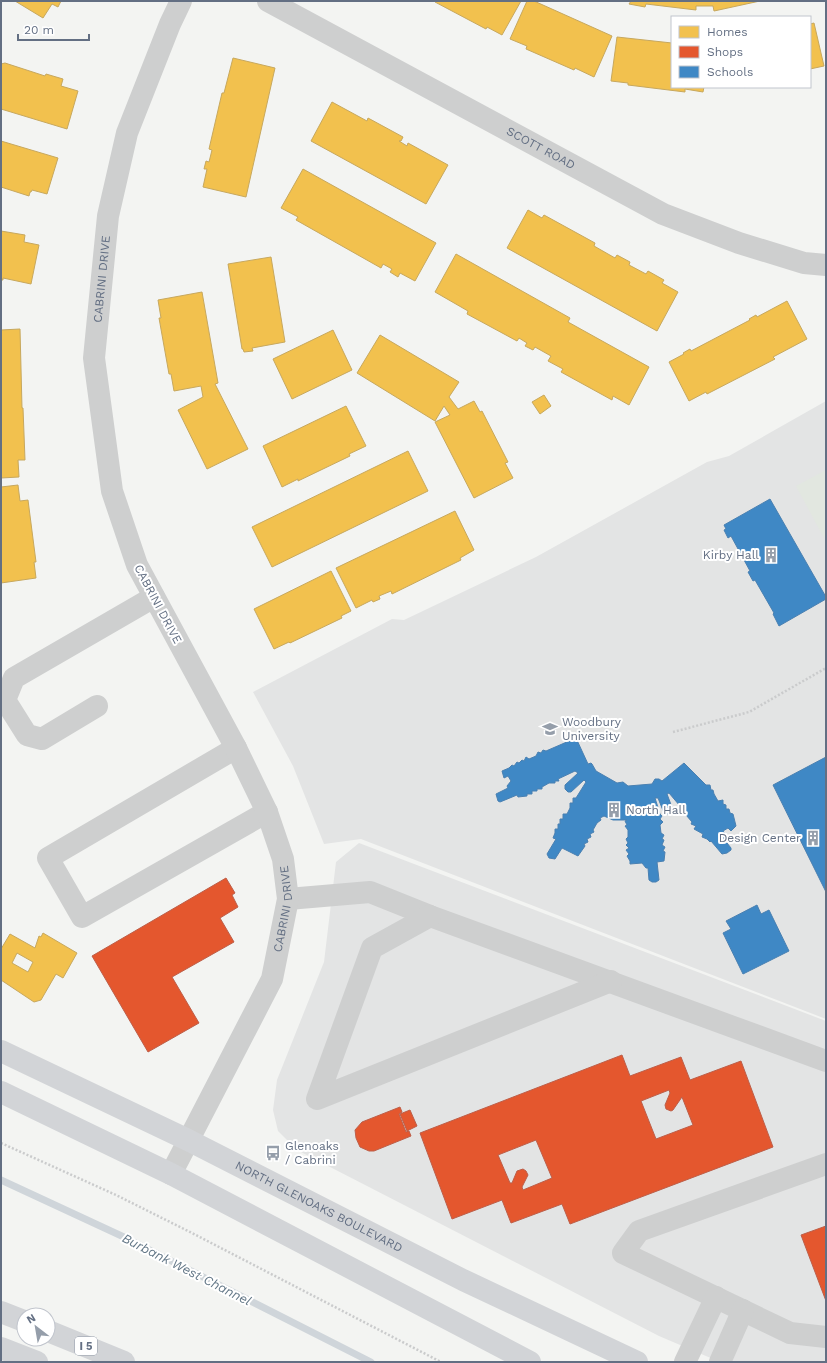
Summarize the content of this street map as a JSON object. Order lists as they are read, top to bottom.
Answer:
{
  "streets": {
    "main road": ["NORTH GLENOAKS BOULEVARD", "I 5"],
    "street": ["SCOTT ROAD", "CABRINI DRIVE"]
  },
  "crossings": [
    ["CABRINI DRIVE", "NORTH GLENOAKS BOULEVARD"]
  ],
  "water": ["Burbank West Channel"],
  "places": {
    "building": ["Kirby Hall", "North Hall", "Design Center"],
    "school or university": ["Woodbury University"],
    "bus stop": ["Glenoaks / Cabrini"]
  },
  "legend": ["Homes", "Shops", "Schools"],
  "scale_bar": "20 m",
  "north": "top left"
}
